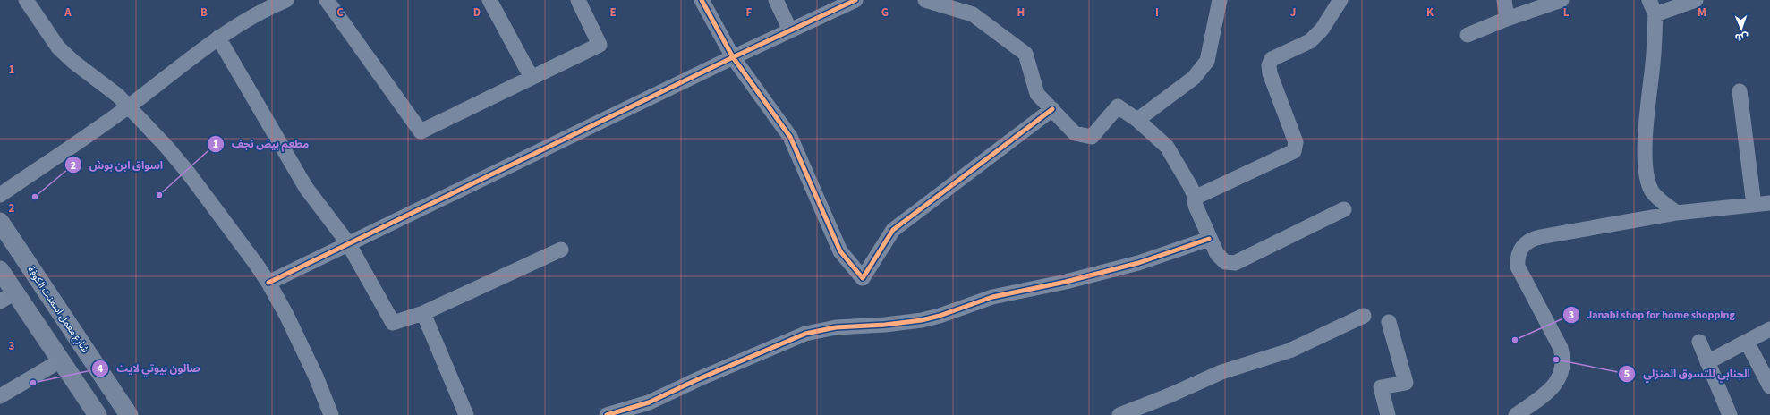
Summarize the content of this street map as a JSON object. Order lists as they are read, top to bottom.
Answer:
{
  "streets": {
    "main road": ["شارع معمل اسمنت الكوفة"]
  },
  "places": [
    "مطعم بيض نجف",
    "اسواق ابن بوش",
    "Janabi shop for home shopping",
    "الجنابي للتسوق المنزلي",
    "صالون بيوتي لايت"
  ],
  "north": "bottom",
  "grid": {
    "columns": [
      "A",
      "B",
      "C",
      "D",
      "E",
      "F",
      "G",
      "H",
      "I",
      "J",
      "K",
      "L",
      "M"
    ],
    "rows": ["1", "2", "3"]
  }
}
